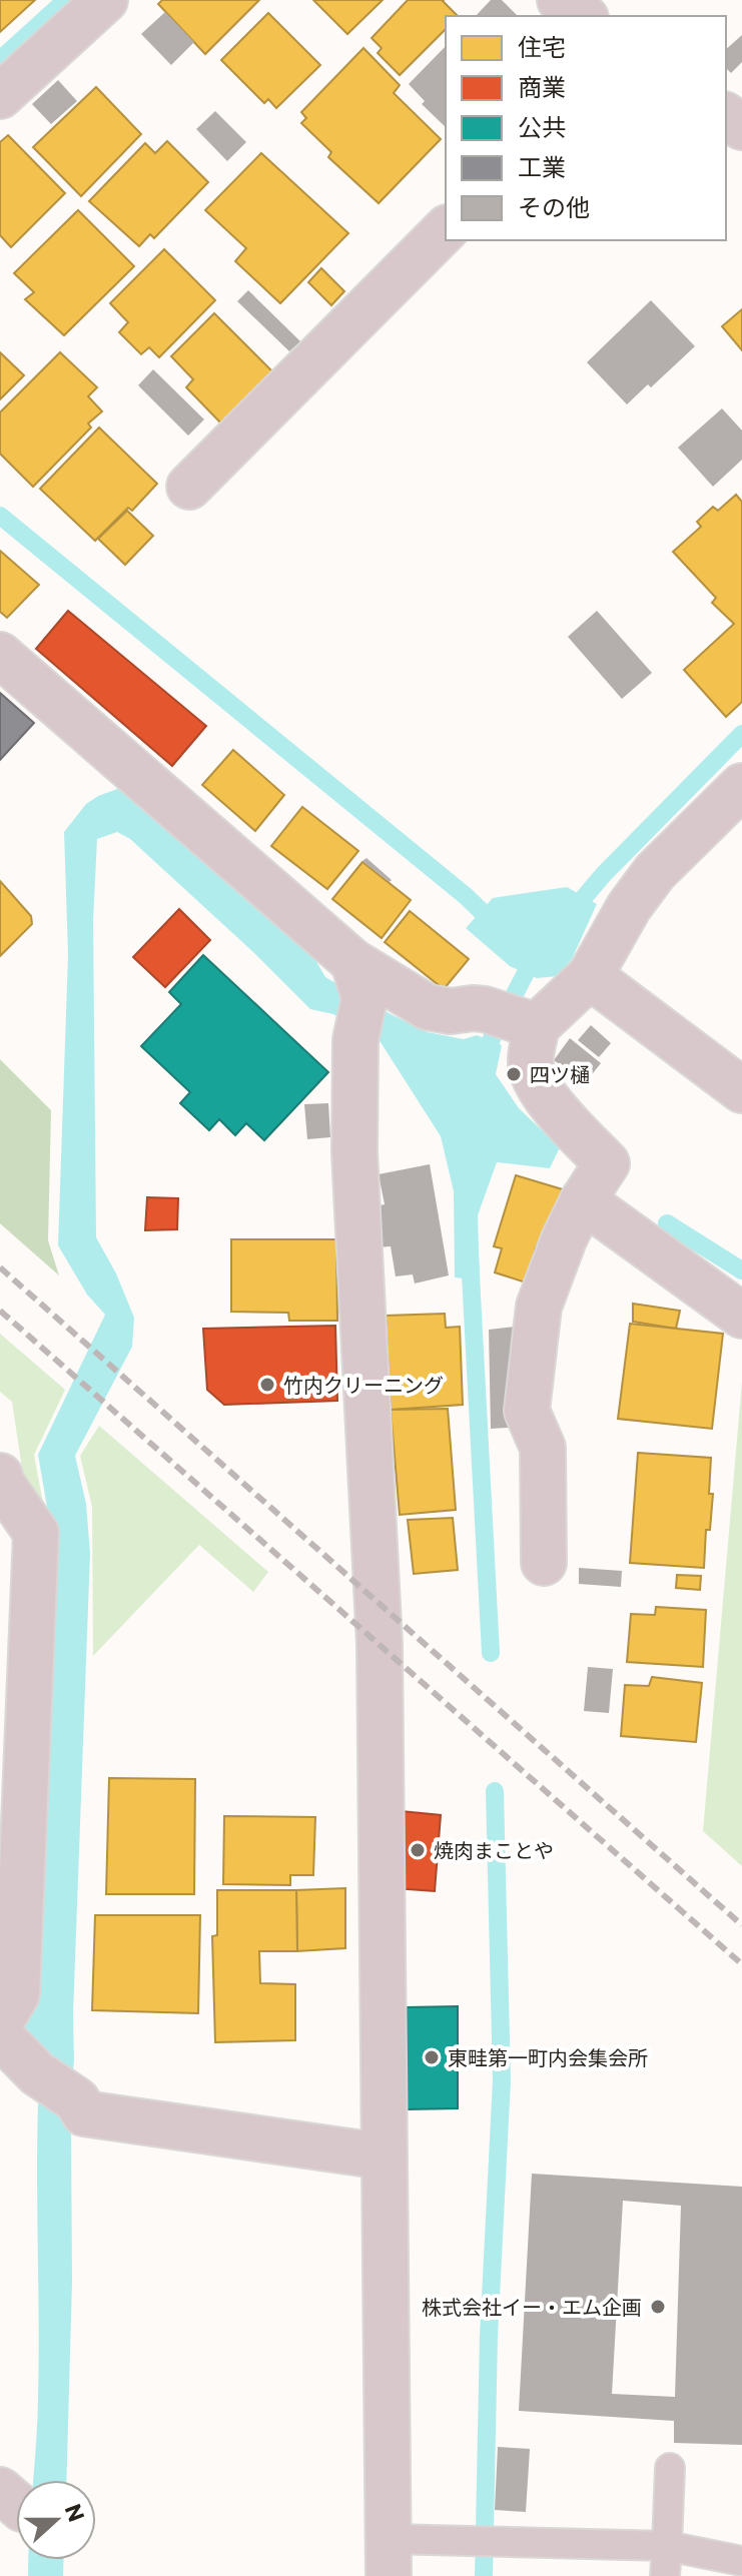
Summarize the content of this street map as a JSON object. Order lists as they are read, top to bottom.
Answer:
{
  "places": [
    "四ツ樋",
    "竹内クリーニング",
    "焼肉まことや",
    "東畦第一町内会集会所",
    "株式会社イー・エム企画"
  ],
  "legend": [
    "住宅",
    "商業",
    "公共",
    "工業",
    "その他"
  ],
  "north": "right"
}
